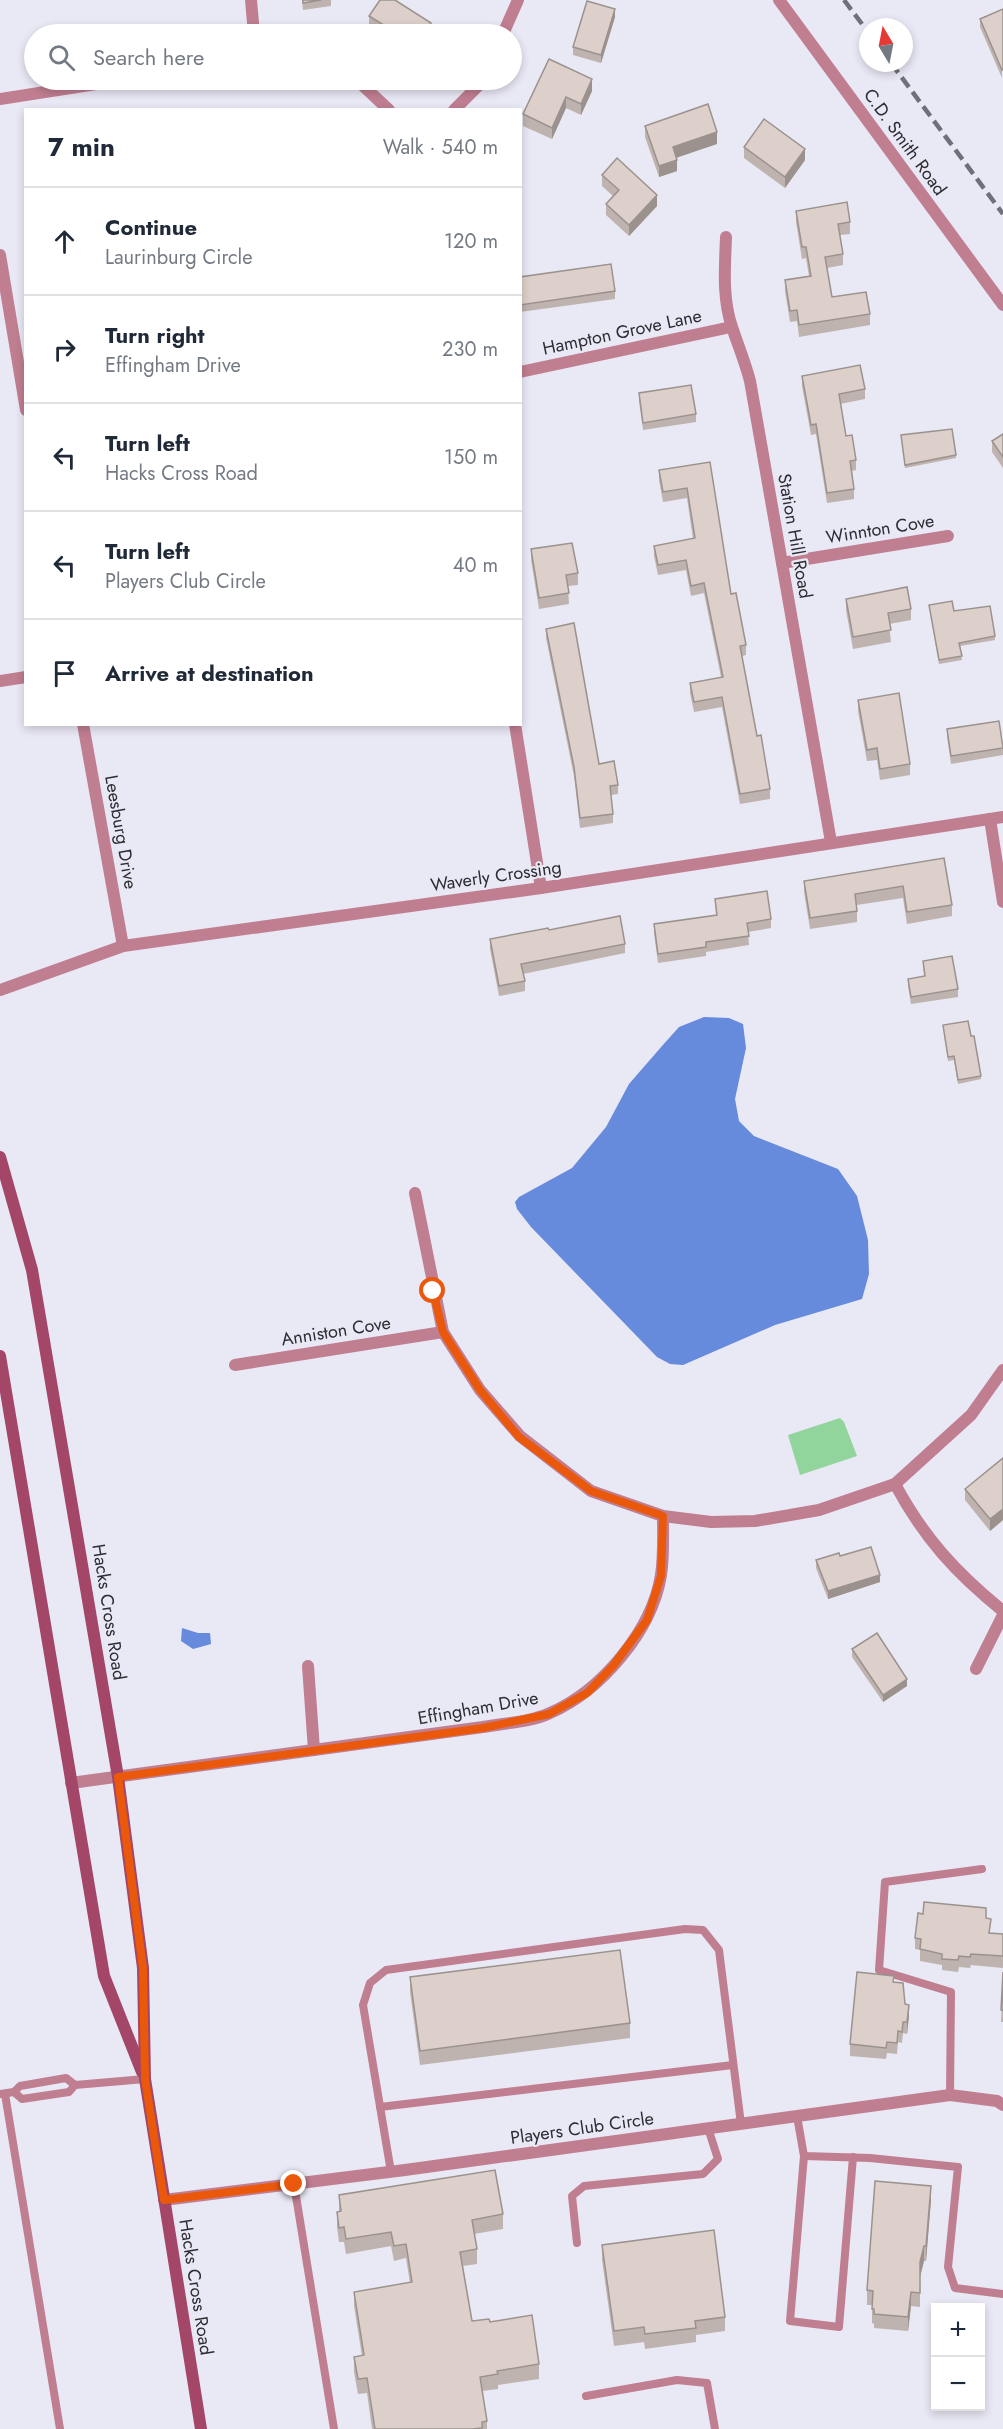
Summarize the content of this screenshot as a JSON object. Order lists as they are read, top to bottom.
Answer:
{
  "streets": {
    "main road": ["Hacks Cross Road"],
    "street": [
      "C.D. Smith Road",
      "Hampton Grove Lane",
      "Winnton Cove",
      "Station Hill Road",
      "Leesburg Drive",
      "Waverly Crossing",
      "Anniston Cove",
      "Effingham Drive",
      "Players Club Circle"
    ]
  },
  "crossings": [
    ["Hampton Grove Lane", "Station Hill Road"],
    ["Winnton Cove", "Station Hill Road"],
    ["Station Hill Road", "Waverly Crossing"],
    ["Leesburg Drive", "Waverly Crossing"],
    ["Hacks Cross Road", "Effingham Drive"],
    ["Hacks Cross Road", "Players Club Circle"]
  ],
  "north": "top",
  "page": {
    "search": "Search here",
    "heading": ["7 min", "Walk · 540 m"],
    "list": [
      ["Continue", "Laurinburg Circle", "120 m"],
      ["Turn right", "Effingham Drive", "230 m"],
      ["Turn left", "Hacks Cross Road", "150 m"],
      ["Turn left", "Players Club Circle", "40 m"],
      "Arrive at destination"
    ],
    "map_buttons": ["+", "−"]
  }
}
